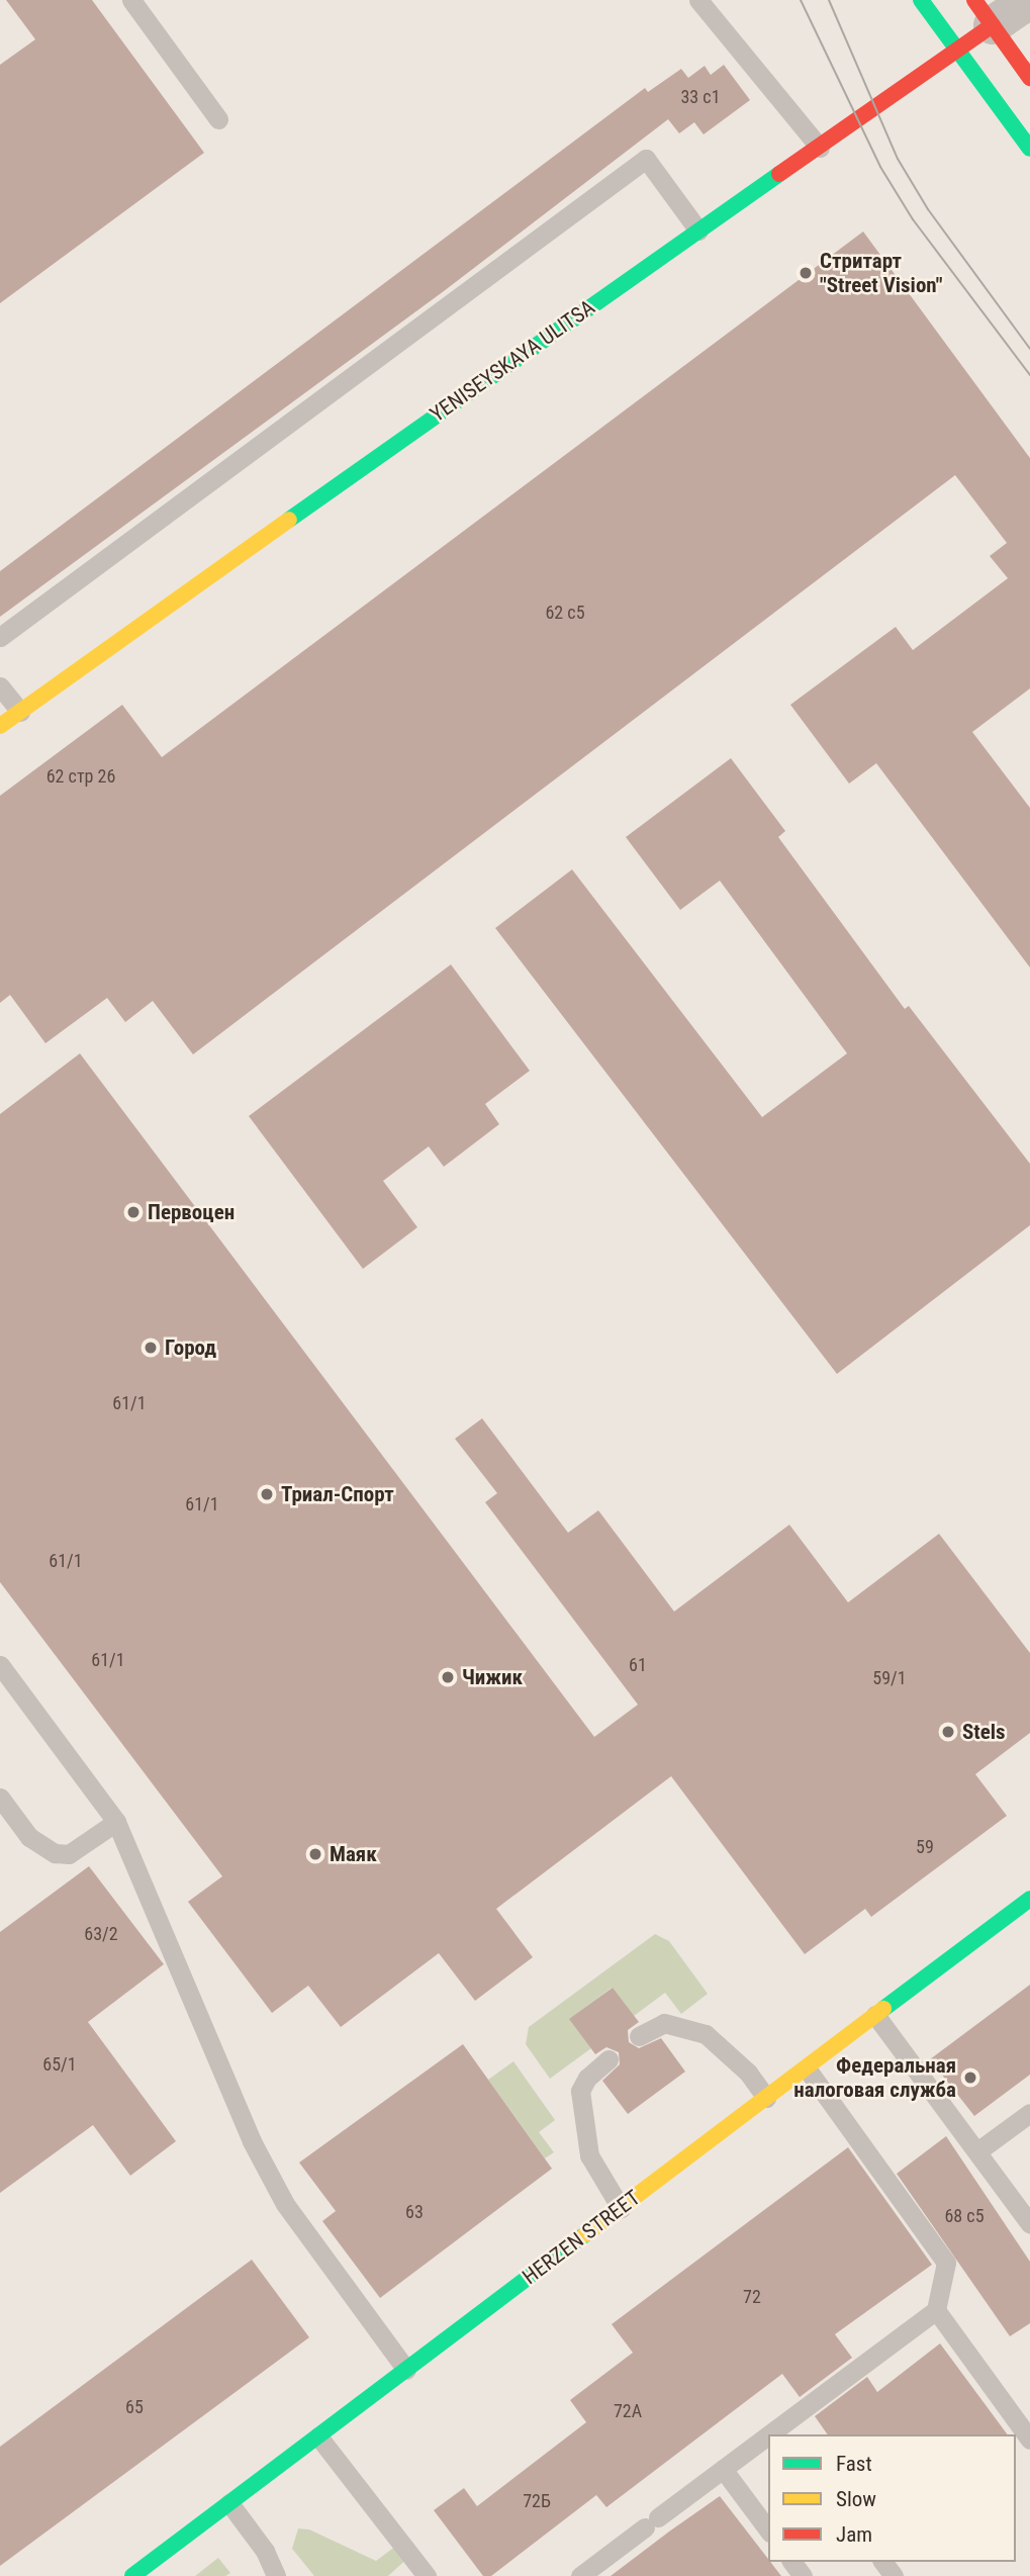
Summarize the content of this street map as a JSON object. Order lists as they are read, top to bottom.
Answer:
{
  "streets": {
    "street": ["YENISEYSKAYA ULITSA", "HERZEN STREET"]
  },
  "places": [
    "Стритарт \"Street Vision\"",
    "Первоцен",
    "Город",
    "Триал-Спорт",
    "Чижик",
    "Stels",
    "Маяк",
    "Федеральная налоговая служба"
  ],
  "house_numbers": [
    "33 с1",
    "62 с5",
    "62 стр 26",
    "61/1",
    "61/1",
    "61/1",
    "61/1",
    "61",
    "59/1",
    "59",
    "63/2",
    "65/1",
    "63",
    "68 с5",
    "72",
    "65",
    "72А",
    "72Б"
  ],
  "legend": ["Fast", "Slow", "Jam"]
}
